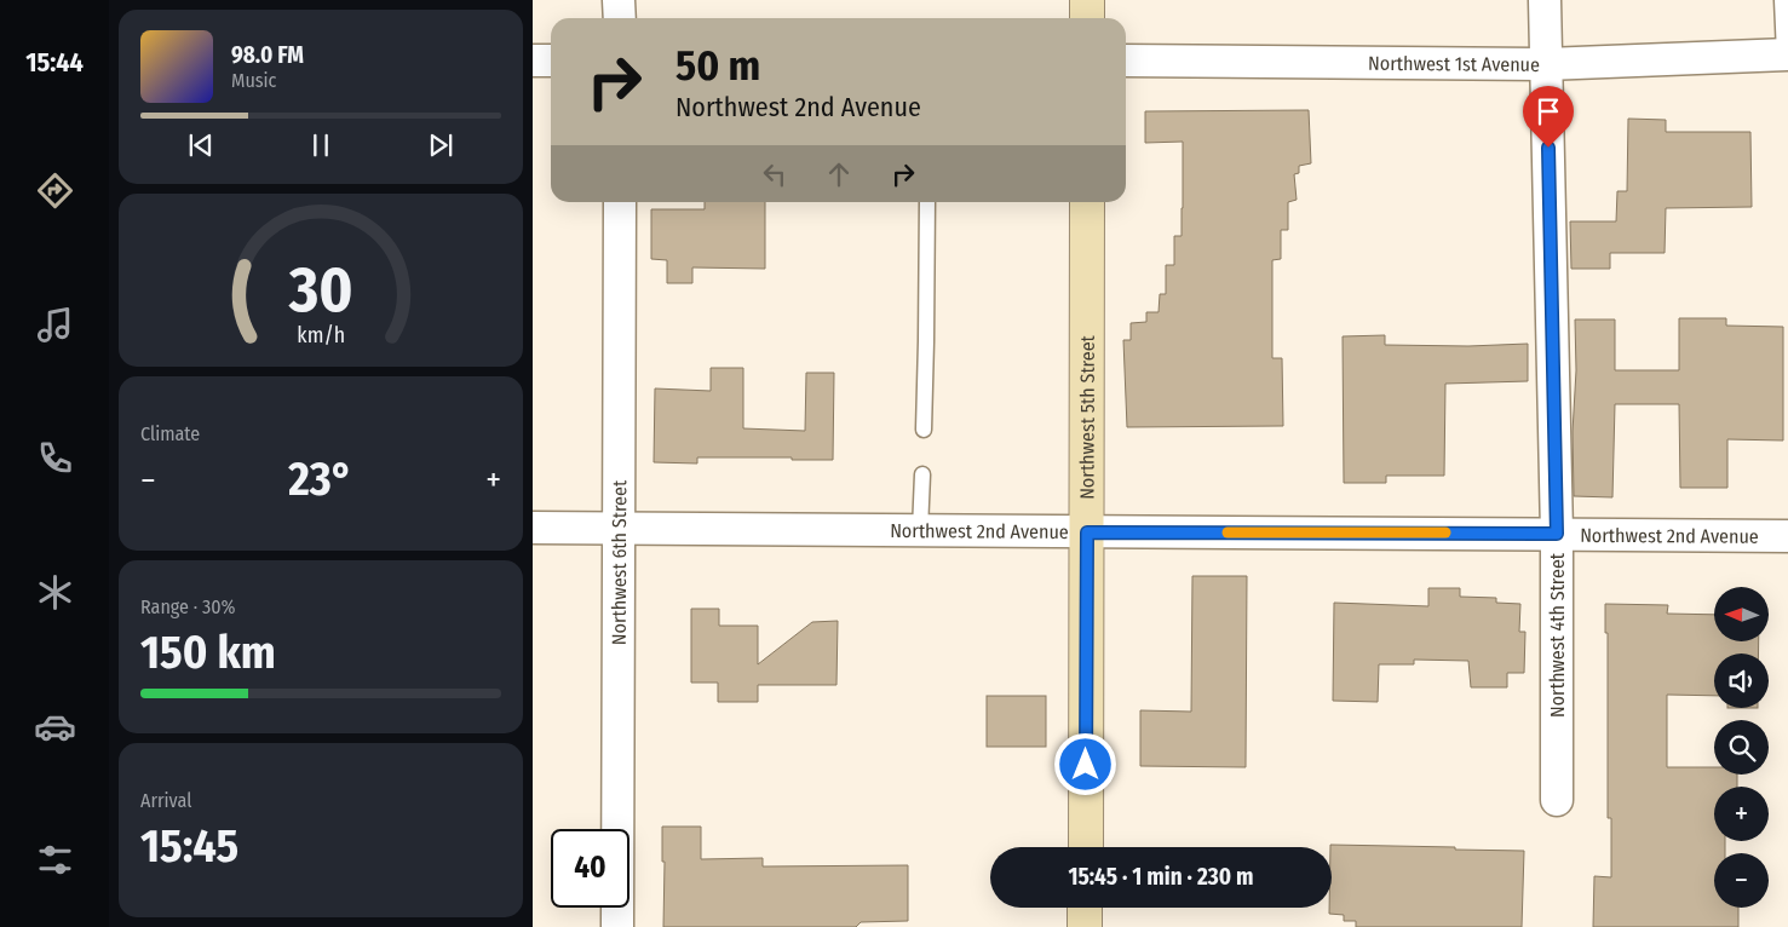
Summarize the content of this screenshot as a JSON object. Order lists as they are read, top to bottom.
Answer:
{
  "streets": {
    "street": [
      "Northwest 1st Avenue",
      "Northwest 5th Street",
      "Northwest 2nd Avenue",
      "Northwest 6th Street",
      "Northwest 4th Street"
    ]
  },
  "crossings": [
    ["Northwest 1st Avenue", "Northwest 4th Street"],
    ["Northwest 5th Street", "Northwest 2nd Avenue"],
    ["Northwest 2nd Avenue", "Northwest 6th Street"],
    ["Northwest 2nd Avenue", "Northwest 4th Street"]
  ],
  "north": "left",
  "page": {
    "tabs": "15:44",
    "turn": ["50 m", "Northwest 2nd Avenue"],
    "song": ["98.0 FM", "Music"],
    "tile": [
      "Climate",
      ["Range · 30%", "150 km"],
      ["Arrival", "15:45"]
    ],
    "heat": ["−", "23°", "+"],
    "map_buttons": ["+", "−"],
    "limit": "40",
    "trip": "15:45 · 1 min · 230 m",
    "gauge": ["30", "km/h"]
  }
}
